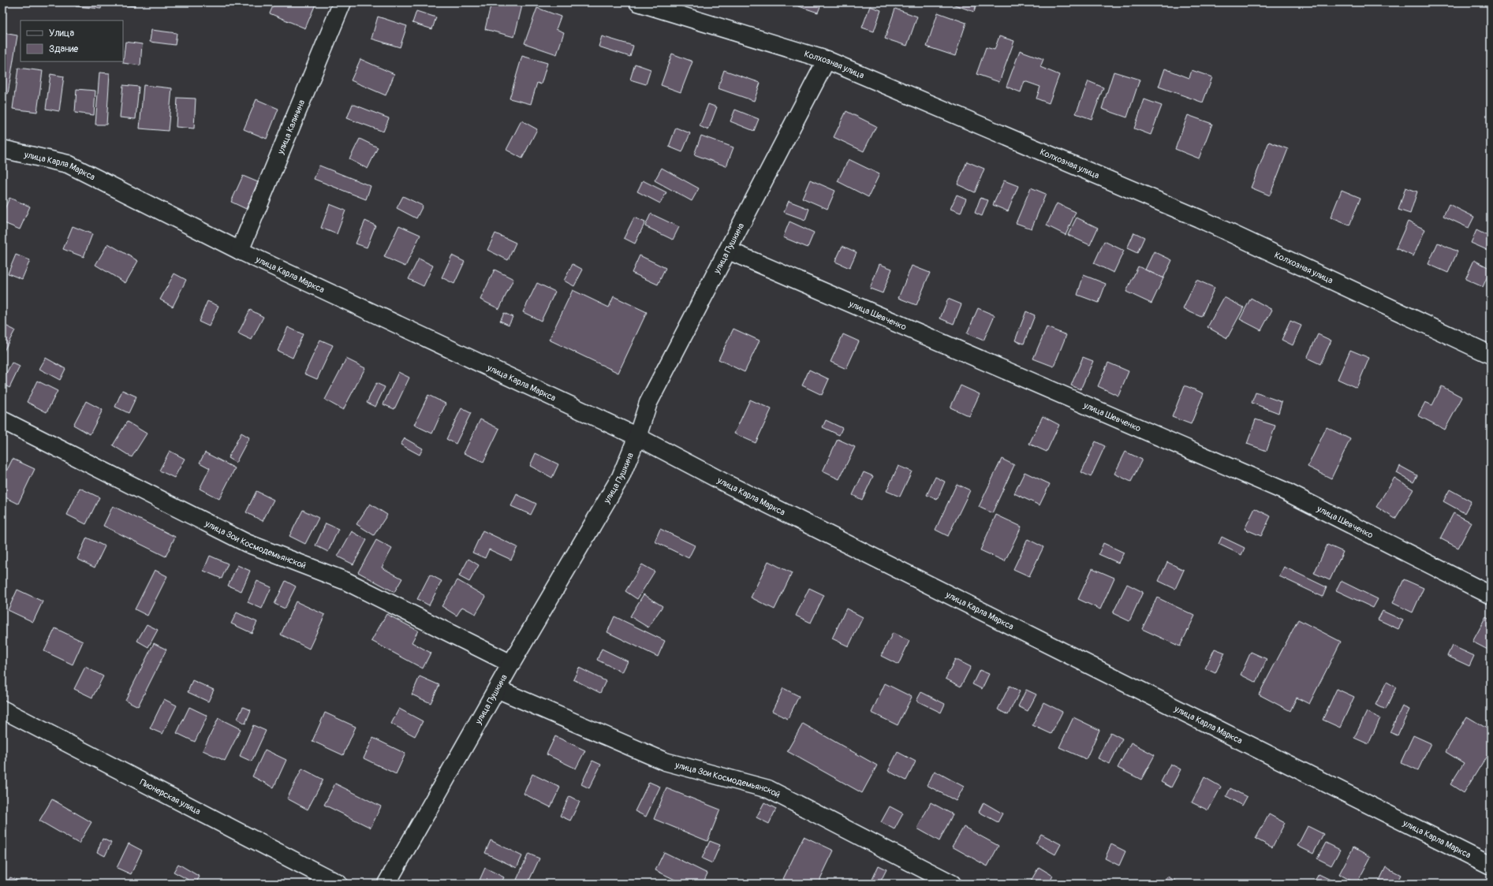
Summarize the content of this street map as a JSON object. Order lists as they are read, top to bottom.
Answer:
{
  "streets": {
    "street": [
      "Колхозная улица",
      "улица Калинина",
      "улица Карла Маркса",
      "улица Пушкина",
      "улица Шевченко",
      "улица Зои Космодемьянской",
      "Пионерская улица"
    ]
  },
  "crossings": [
    ["Колхозная улица", "улица Пушкина"],
    ["улица Калинина", "улица Карла Маркса"],
    ["улица Карла Маркса", "улица Пушкина"],
    ["улица Пушкина", "улица Шевченко"],
    ["улица Пушкина", "улица Зои Космодемьянской"]
  ],
  "legend": ["Улица", "Здание"]
}
